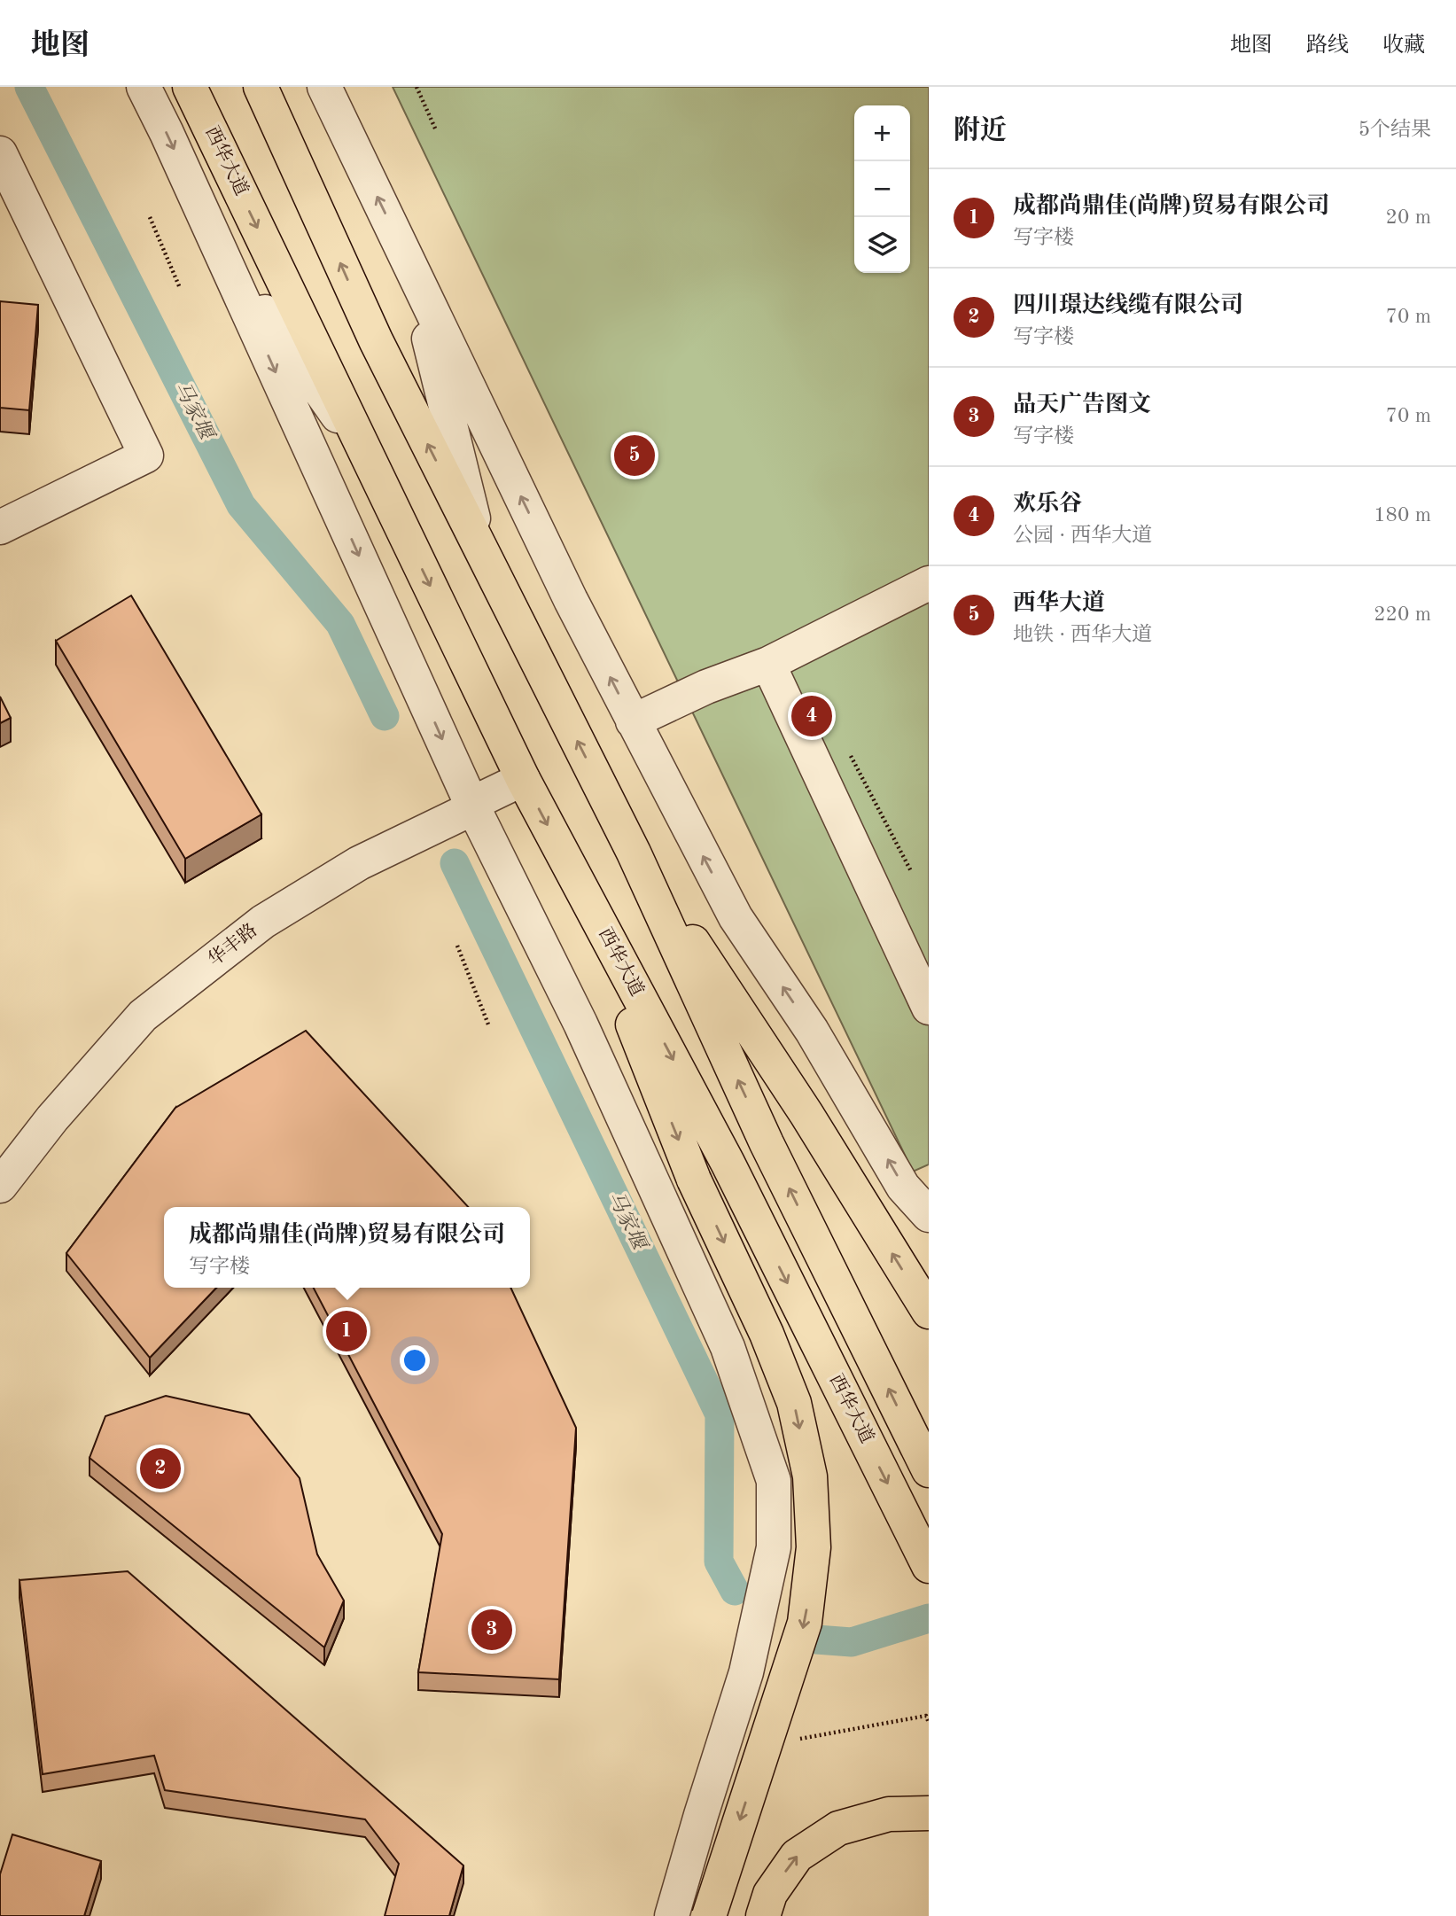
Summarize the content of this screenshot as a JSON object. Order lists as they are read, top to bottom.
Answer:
{
  "streets": {
    "highway": ["西华大道"],
    "street": ["华丰路"]
  },
  "crossings": [
    ["西华大道", "华丰路"]
  ],
  "water": ["马家堰"],
  "page": {
    "header": "地图",
    "nav": ["地图", "路线", "收藏"],
    "heading": ["附近", "5个结果"],
    "map_buttons": ["+", "−"],
    "list": [
      {
        "mark": "1",
        "name": "成都尚鼎佳(尚牌)贸易有限公司",
        "note": "写字楼",
        "value": "20 m"
      },
      {
        "mark": "2",
        "name": "四川璟达线缆有限公司",
        "note": "写字楼",
        "value": "70 m"
      },
      {
        "mark": "3",
        "name": "品天广告图文",
        "note": "写字楼",
        "value": "70 m"
      },
      {
        "mark": "4",
        "name": "欢乐谷",
        "note": "公园 · 西华大道",
        "value": "180 m"
      },
      {
        "mark": "5",
        "name": "西华大道",
        "note": "地铁 · 西华大道",
        "value": "220 m"
      }
    ],
    "pins": [
      "5",
      "4",
      "1",
      "2",
      "3"
    ],
    "popup": ["成都尚鼎佳(尚牌)贸易有限公司", "写字楼"]
  }
}
